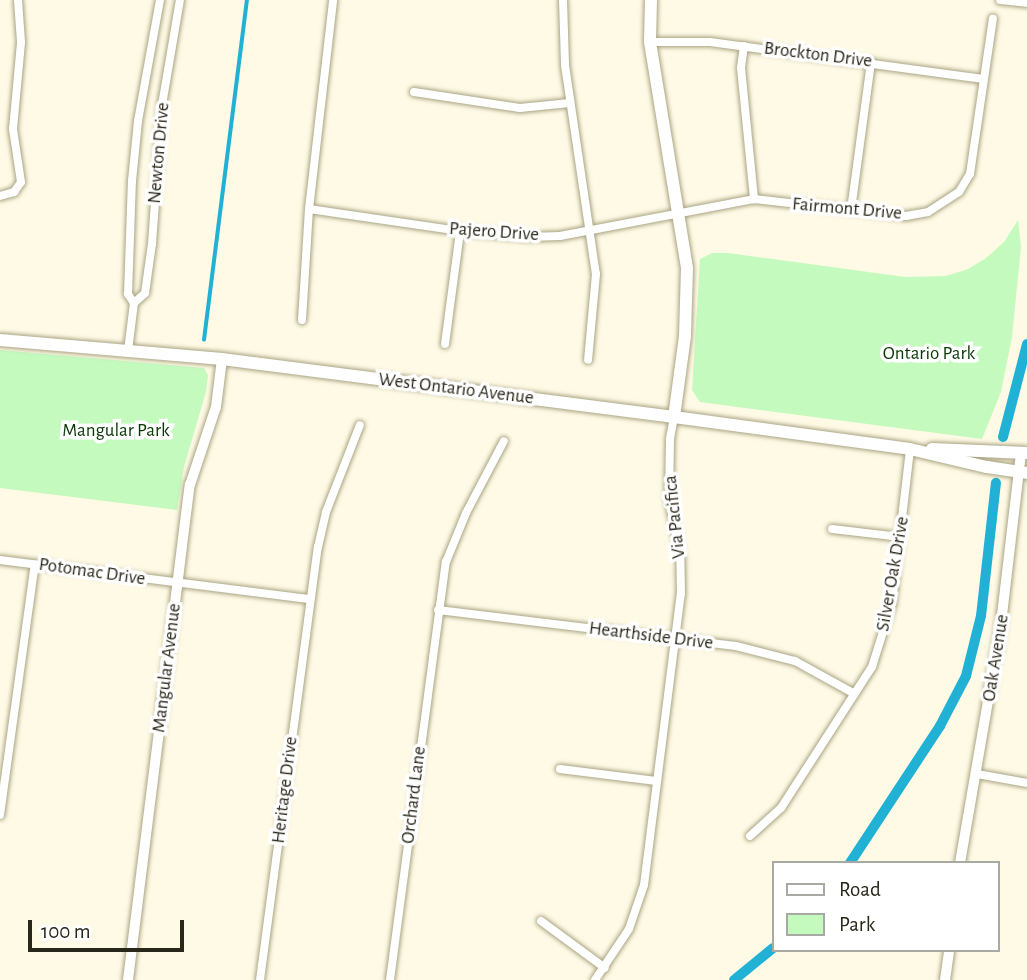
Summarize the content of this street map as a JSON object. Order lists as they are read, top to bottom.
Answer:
{
  "streets": {
    "main road": ["West Ontario Avenue", "Via Pacifica"],
    "street": [
      "Brockton Drive",
      "Newton Drive",
      "Fairmont Drive",
      "Pajero Drive",
      "Potomac Drive",
      "Silver Oak Drive",
      "Hearthside Drive",
      "Oak Avenue",
      "Mangular Avenue",
      "Heritage Drive",
      "Orchard Lane"
    ]
  },
  "crossings": [
    ["Brockton Drive", "Fairmont Drive"],
    ["Brockton Drive", "Via Pacifica"],
    ["Newton Drive", "West Ontario Avenue"],
    ["Fairmont Drive", "Pajero Drive"],
    ["Fairmont Drive", "Via Pacifica"],
    ["Pajero Drive", "Via Pacifica"],
    ["West Ontario Avenue", "Via Pacifica"],
    ["West Ontario Avenue", "Silver Oak Drive"],
    ["West Ontario Avenue", "Oak Avenue"],
    ["West Ontario Avenue", "Mangular Avenue"],
    ["Via Pacifica", "Hearthside Drive"],
    ["Potomac Drive", "Mangular Avenue"],
    ["Potomac Drive", "Heritage Drive"],
    ["Silver Oak Drive", "Hearthside Drive"],
    ["Hearthside Drive", "Orchard Lane"]
  ],
  "parks": ["Ontario Park", "Mangular Park"],
  "legend": ["Road", "Park"],
  "scale_bar": "100 m"
}
